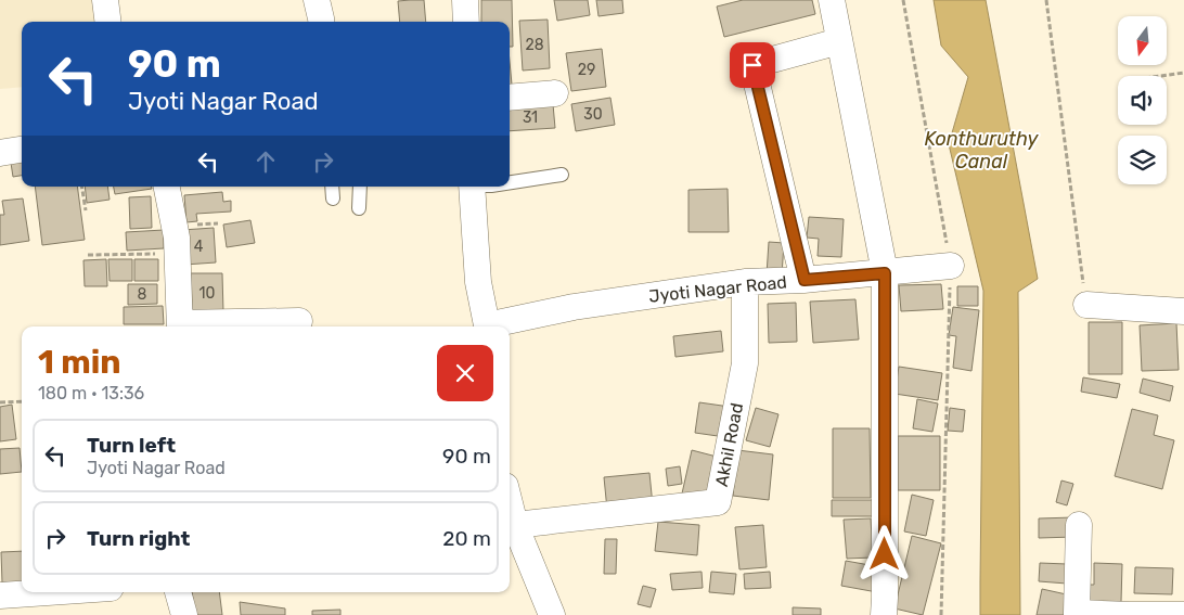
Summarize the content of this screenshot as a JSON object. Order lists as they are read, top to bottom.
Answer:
{
  "streets": {
    "street": ["Jyoti Nagar Road", "Akhil Road"]
  },
  "crossings": [
    ["Jyoti Nagar Road", "Akhil Road"]
  ],
  "water": ["Konthuruthy Canal"],
  "house_numbers": [
    "28",
    "29",
    "30",
    "31",
    "4",
    "10",
    "8"
  ],
  "north": "bottom",
  "page": {
    "turn": ["90 m", "Jyoti Nagar Road"],
    "heading": ["1 min", "180 m · 13:36"],
    "list": [
      {
        "name": "Turn left",
        "note": "Jyoti Nagar Road",
        "value": "90 m"
      },
      {
        "name": "Turn right",
        "value": "20 m"
      }
    ]
  }
}
